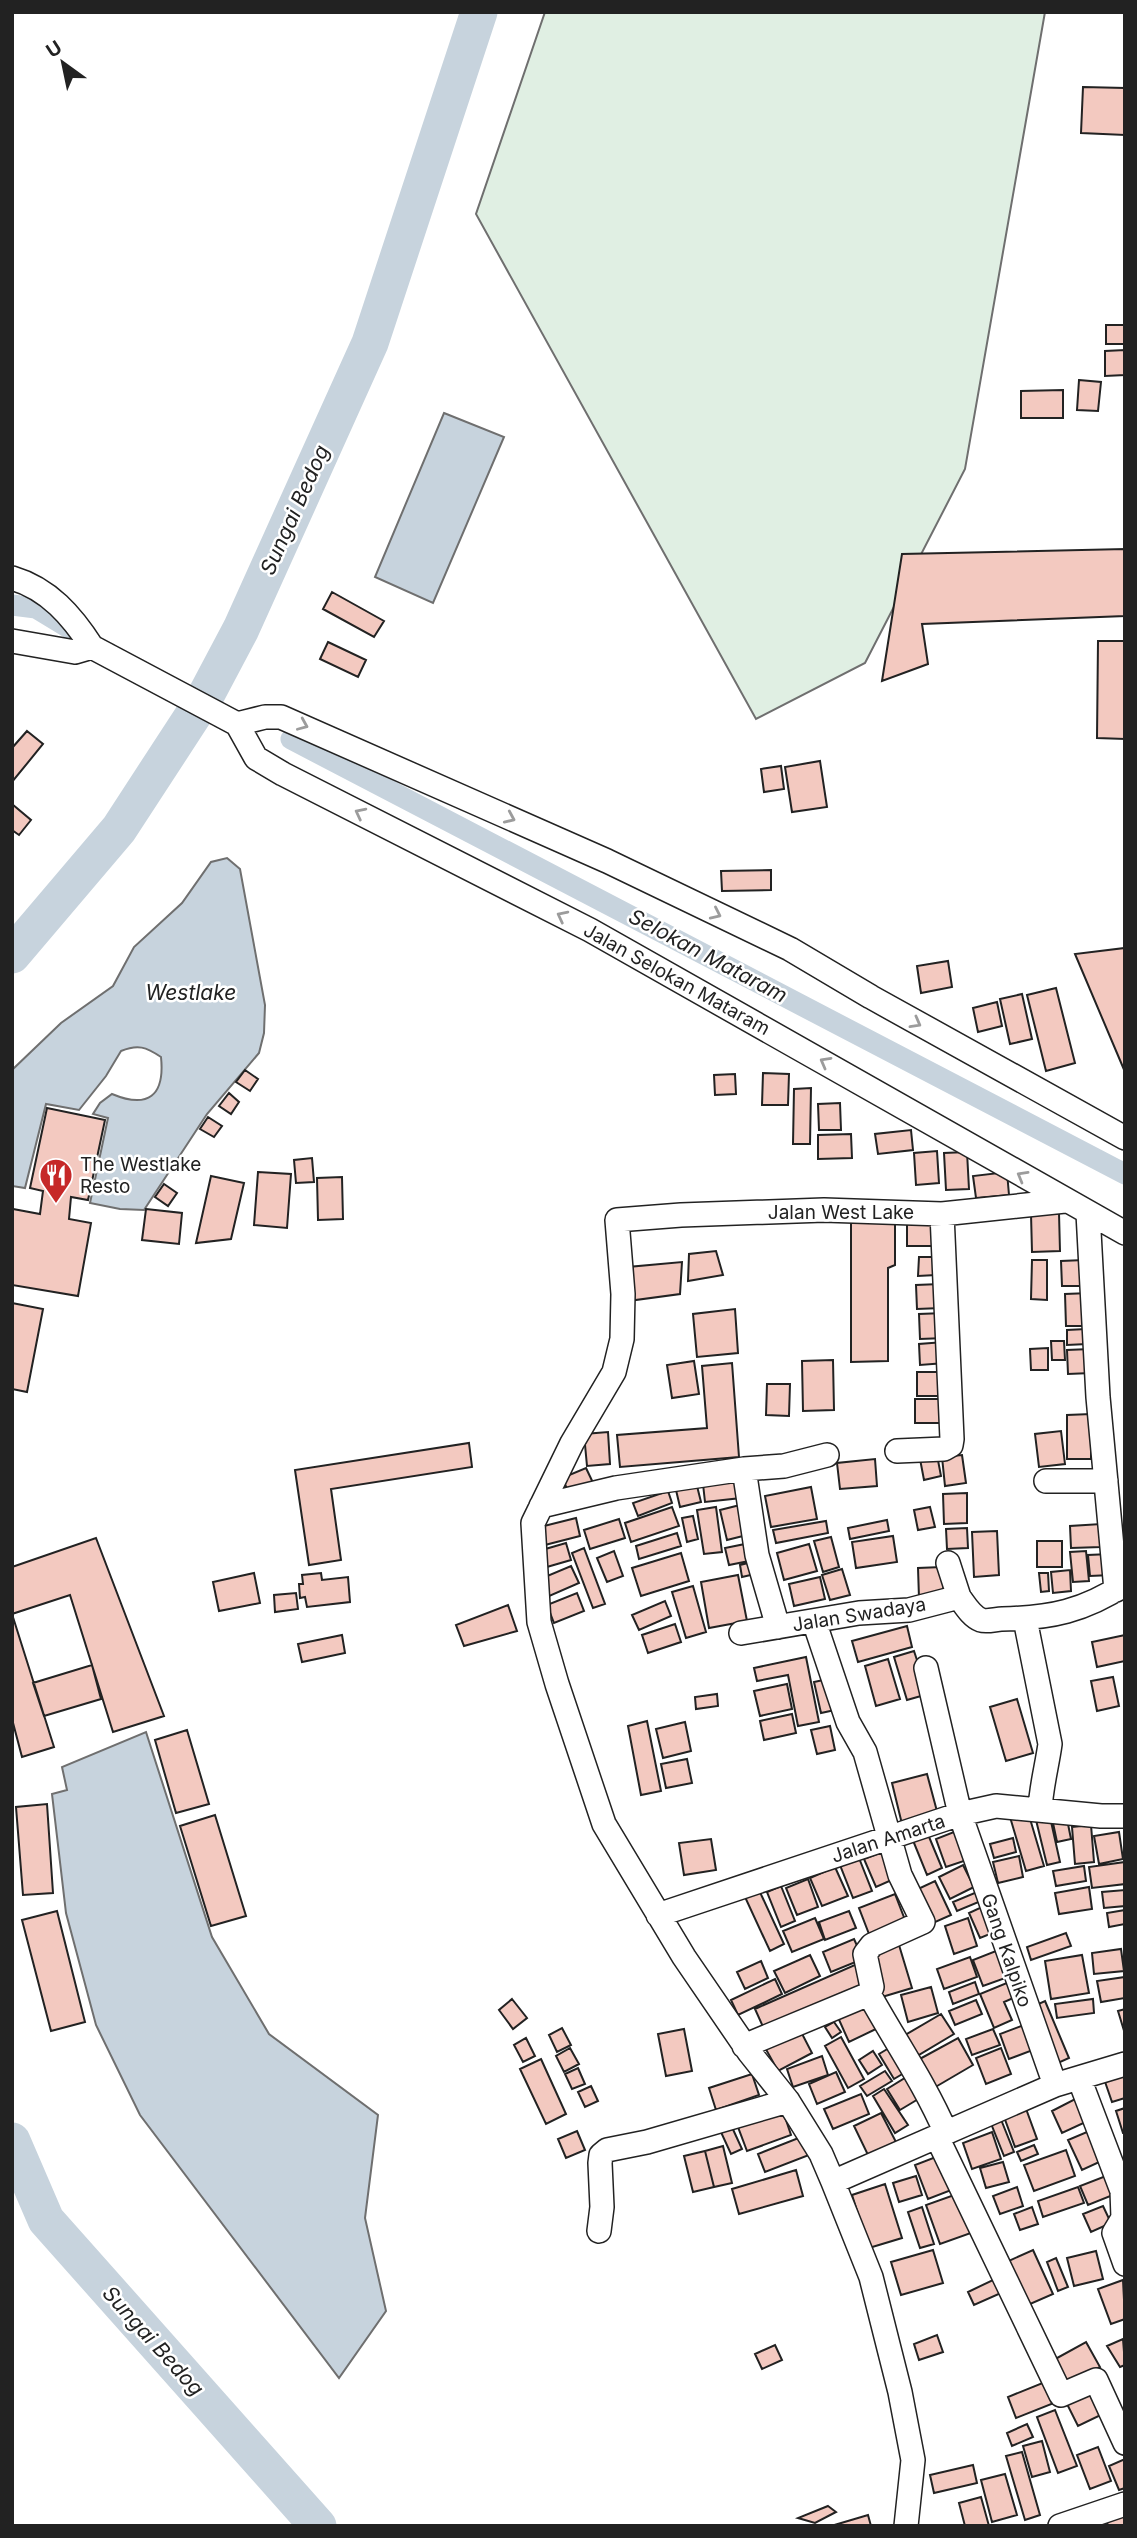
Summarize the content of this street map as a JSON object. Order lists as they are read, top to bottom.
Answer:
{
  "streets": {
    "street": [
      "Jalan Selokan Mataram",
      "Jalan West Lake",
      "Jalan Swadaya",
      "Jalan Amarta",
      "Gang Kalpiko"
    ]
  },
  "crossings": [
    ["Jalan Selokan Mataram", "Jalan West Lake"],
    ["Jalan Amarta", "Gang Kalpiko"]
  ],
  "water": ["Sungai Bedog", "Selokan Mataram", "Westlake"],
  "places": {
    "restaurant": ["The Westlake Resto"]
  },
  "north": "top left"
}
